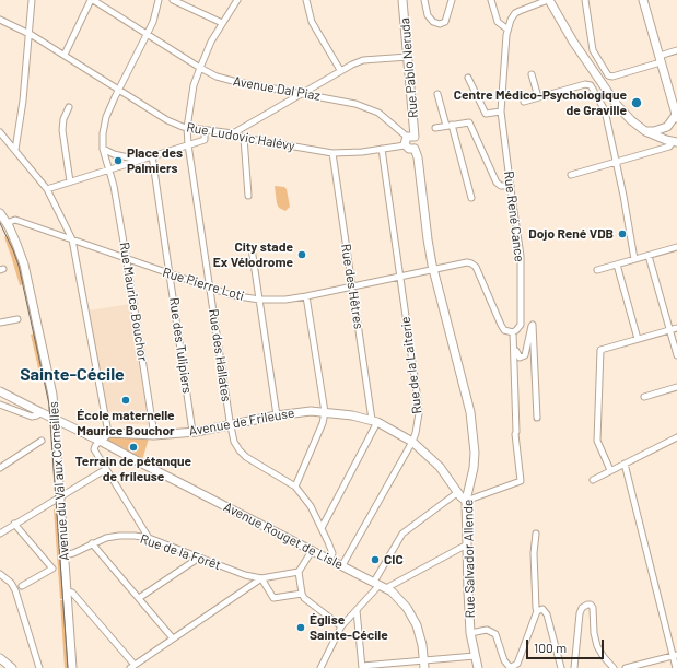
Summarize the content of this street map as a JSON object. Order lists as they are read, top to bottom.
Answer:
{
  "streets": {
    "street": [
      "Rue Pablo Neruda",
      "Avenue Dal Piaz",
      "Rue Ludovic Halévy",
      "Rue René Cance",
      "Rue Pierre Loti",
      "Rue des Hêtres",
      "Rue Maurice Bouchor",
      "Rue des Tulipiers",
      "Rue des Hallates",
      "Rue de la Laiterie",
      "Avenue de Frileuse",
      "Avenue du Val aux Corneilles",
      "Avenue Rouget de Lisle",
      "Rue de la Forêt",
      "Rue Salvador Allende"
    ]
  },
  "crossings": [
    ["Rue Pablo Neruda", "Avenue Dal Piaz"],
    ["Rue Pablo Neruda", "Rue Ludovic Halévy"],
    ["Avenue Dal Piaz", "Rue Ludovic Halévy"],
    ["Avenue Dal Piaz", "Rue des Hallates"],
    ["Rue Ludovic Halévy", "Rue des Hêtres"],
    ["Rue Ludovic Halévy", "Rue des Hallates"],
    ["Rue Ludovic Halévy", "Rue de la Laiterie"],
    ["Rue Pierre Loti", "Rue des Hêtres"],
    ["Rue Pierre Loti", "Rue Maurice Bouchor"],
    ["Rue Pierre Loti", "Rue des Tulipiers"],
    ["Rue Pierre Loti", "Rue des Hallates"],
    ["Rue Pierre Loti", "Rue de la Laiterie"],
    ["Rue Pierre Loti", "Avenue du Val aux Corneilles"],
    ["Rue Pierre Loti", "Rue Salvador Allende"],
    ["Rue des Hêtres", "Avenue de Frileuse"],
    ["Rue Maurice Bouchor", "Avenue de Frileuse"],
    ["Rue des Tulipiers", "Avenue de Frileuse"],
    ["Rue des Hallates", "Avenue de Frileuse"],
    ["Rue des Hallates", "Avenue Rouget de Lisle"],
    ["Rue de la Laiterie", "Avenue de Frileuse"],
    ["Rue de la Laiterie", "Avenue Rouget de Lisle"],
    ["Avenue de Frileuse", "Rue Salvador Allende"],
    ["Avenue du Val aux Corneilles", "Rue de la Forêt"]
  ],
  "districts": ["Sainte-Cécile"],
  "places": [
    "Centre Médico-Psychologique de Graville",
    "Place des Palmiers",
    "Dojo René VDB",
    "City stade Ex Vélodrome",
    "École maternelle Maurice Bouchor",
    "Terrain de pétanque de frileuse",
    "CIC",
    "Église Sainte-Cécile"
  ],
  "scale_bar": "100 m"
}
